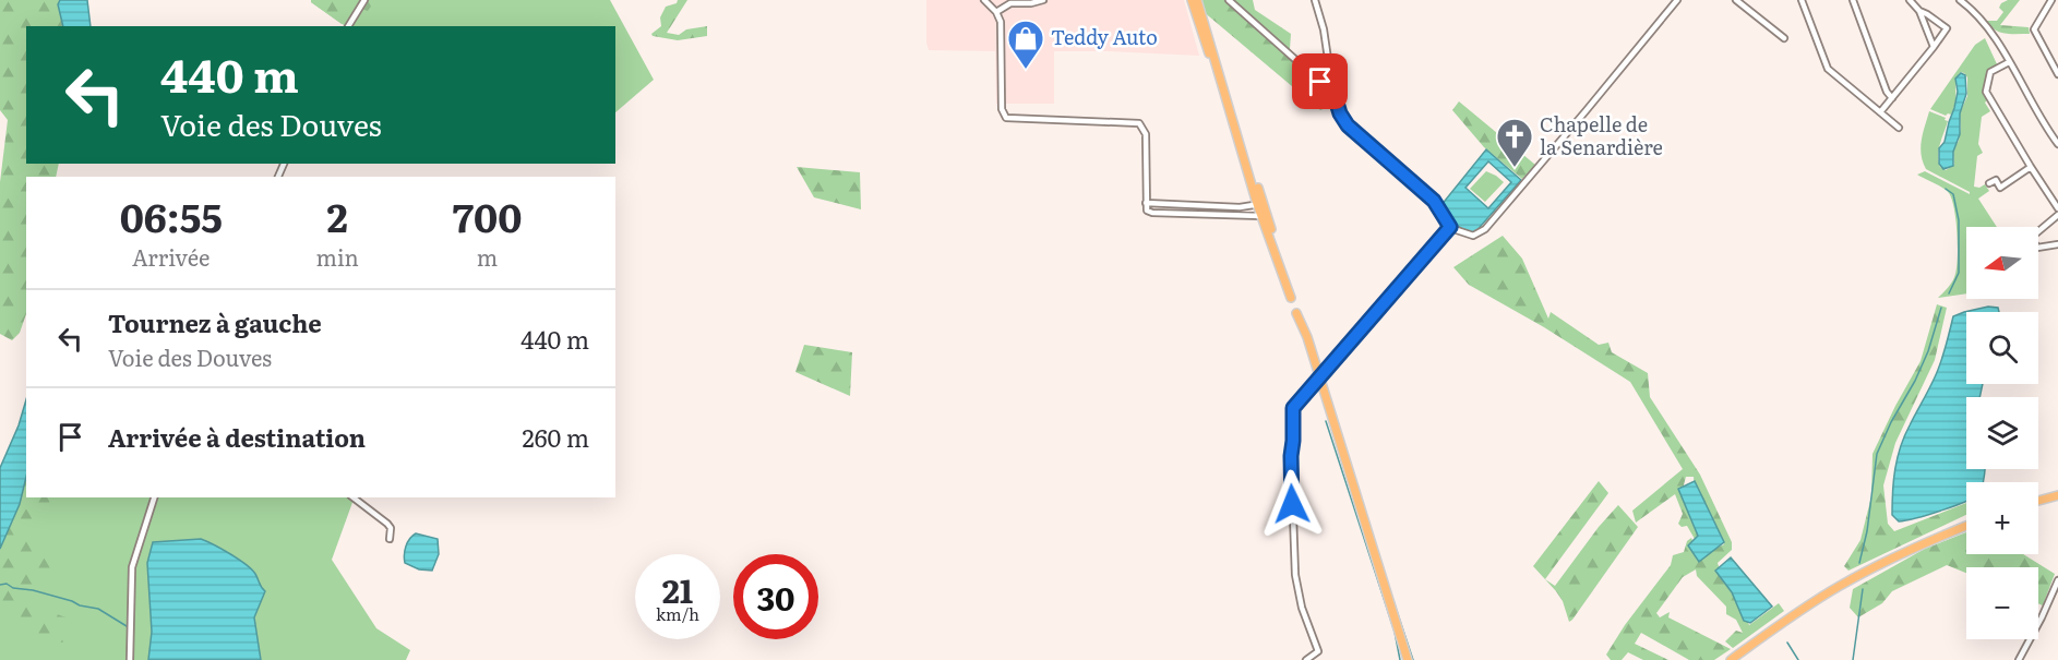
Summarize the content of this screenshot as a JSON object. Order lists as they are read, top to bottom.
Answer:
{
  "places": {
    "shop": ["Teddy Auto"],
    "church": ["Chapelle de la Senardière"]
  },
  "north": "left",
  "page": {
    "turn": ["440 m", "Voie des Douves"],
    "eta": [
      "06:55",
      "Arrivée",
      "2",
      "min",
      "700",
      "m"
    ],
    "map_buttons": ["+", "−"],
    "list": [
      {
        "name": "Tournez à gauche",
        "note": "Voie des Douves",
        "value": "440 m"
      },
      {
        "name": "Arrivée à destination",
        "value": "260 m"
      }
    ],
    "speed": "21 km/h",
    "limit": "30"
  }
}
